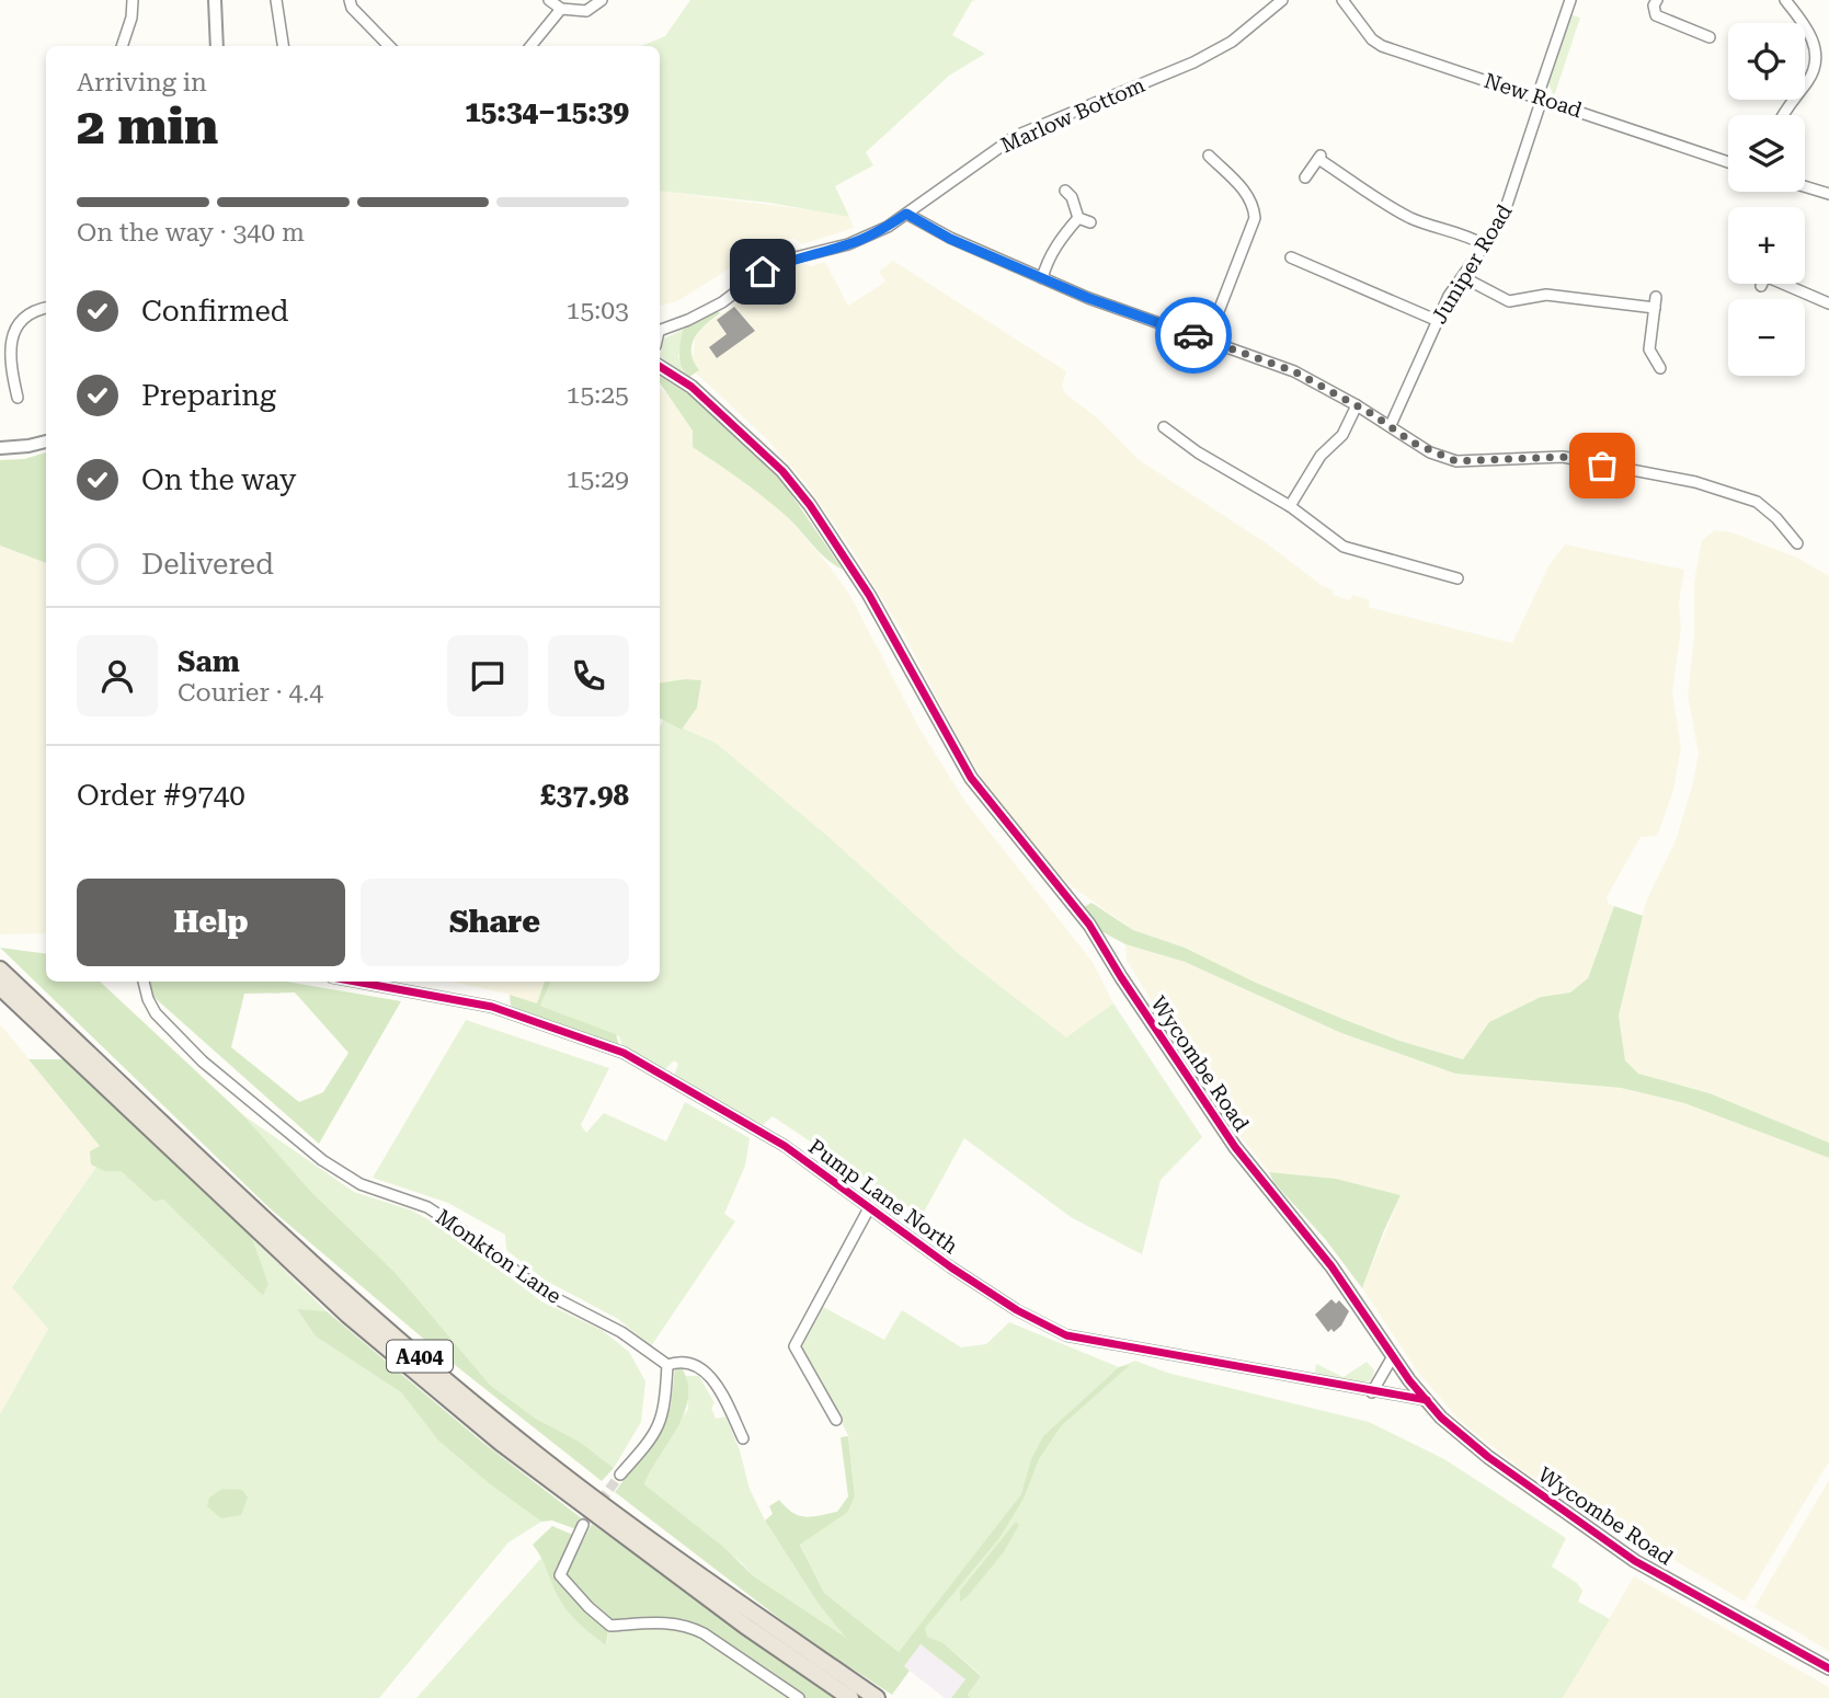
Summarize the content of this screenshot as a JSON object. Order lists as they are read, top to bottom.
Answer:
{
  "streets": {
    "highway": ["A404"],
    "street": [
      "New Road",
      "Marlow Bottom",
      "Juniper Road",
      "Wycombe Road",
      "Pump Lane North",
      "Monkton Lane"
    ]
  },
  "crossings": [
    ["New Road", "Juniper Road"],
    ["Wycombe Road", "Pump Lane North"]
  ],
  "page": {
    "map_buttons": ["+", "−"],
    "heading": ["2 min", "Arriving in", "15:34–15:39"],
    "panel": [
      "Sam",
      "Courier · 4.4",
      "Order #9740",
      "£37.98"
    ],
    "bar": "On the way · 340 m",
    "list": [
      ["Confirmed", "15:03"],
      ["Preparing", "15:25"],
      ["On the way", "15:29"],
      "Delivered"
    ],
    "buttons": ["Help", "Share"]
  }
}
